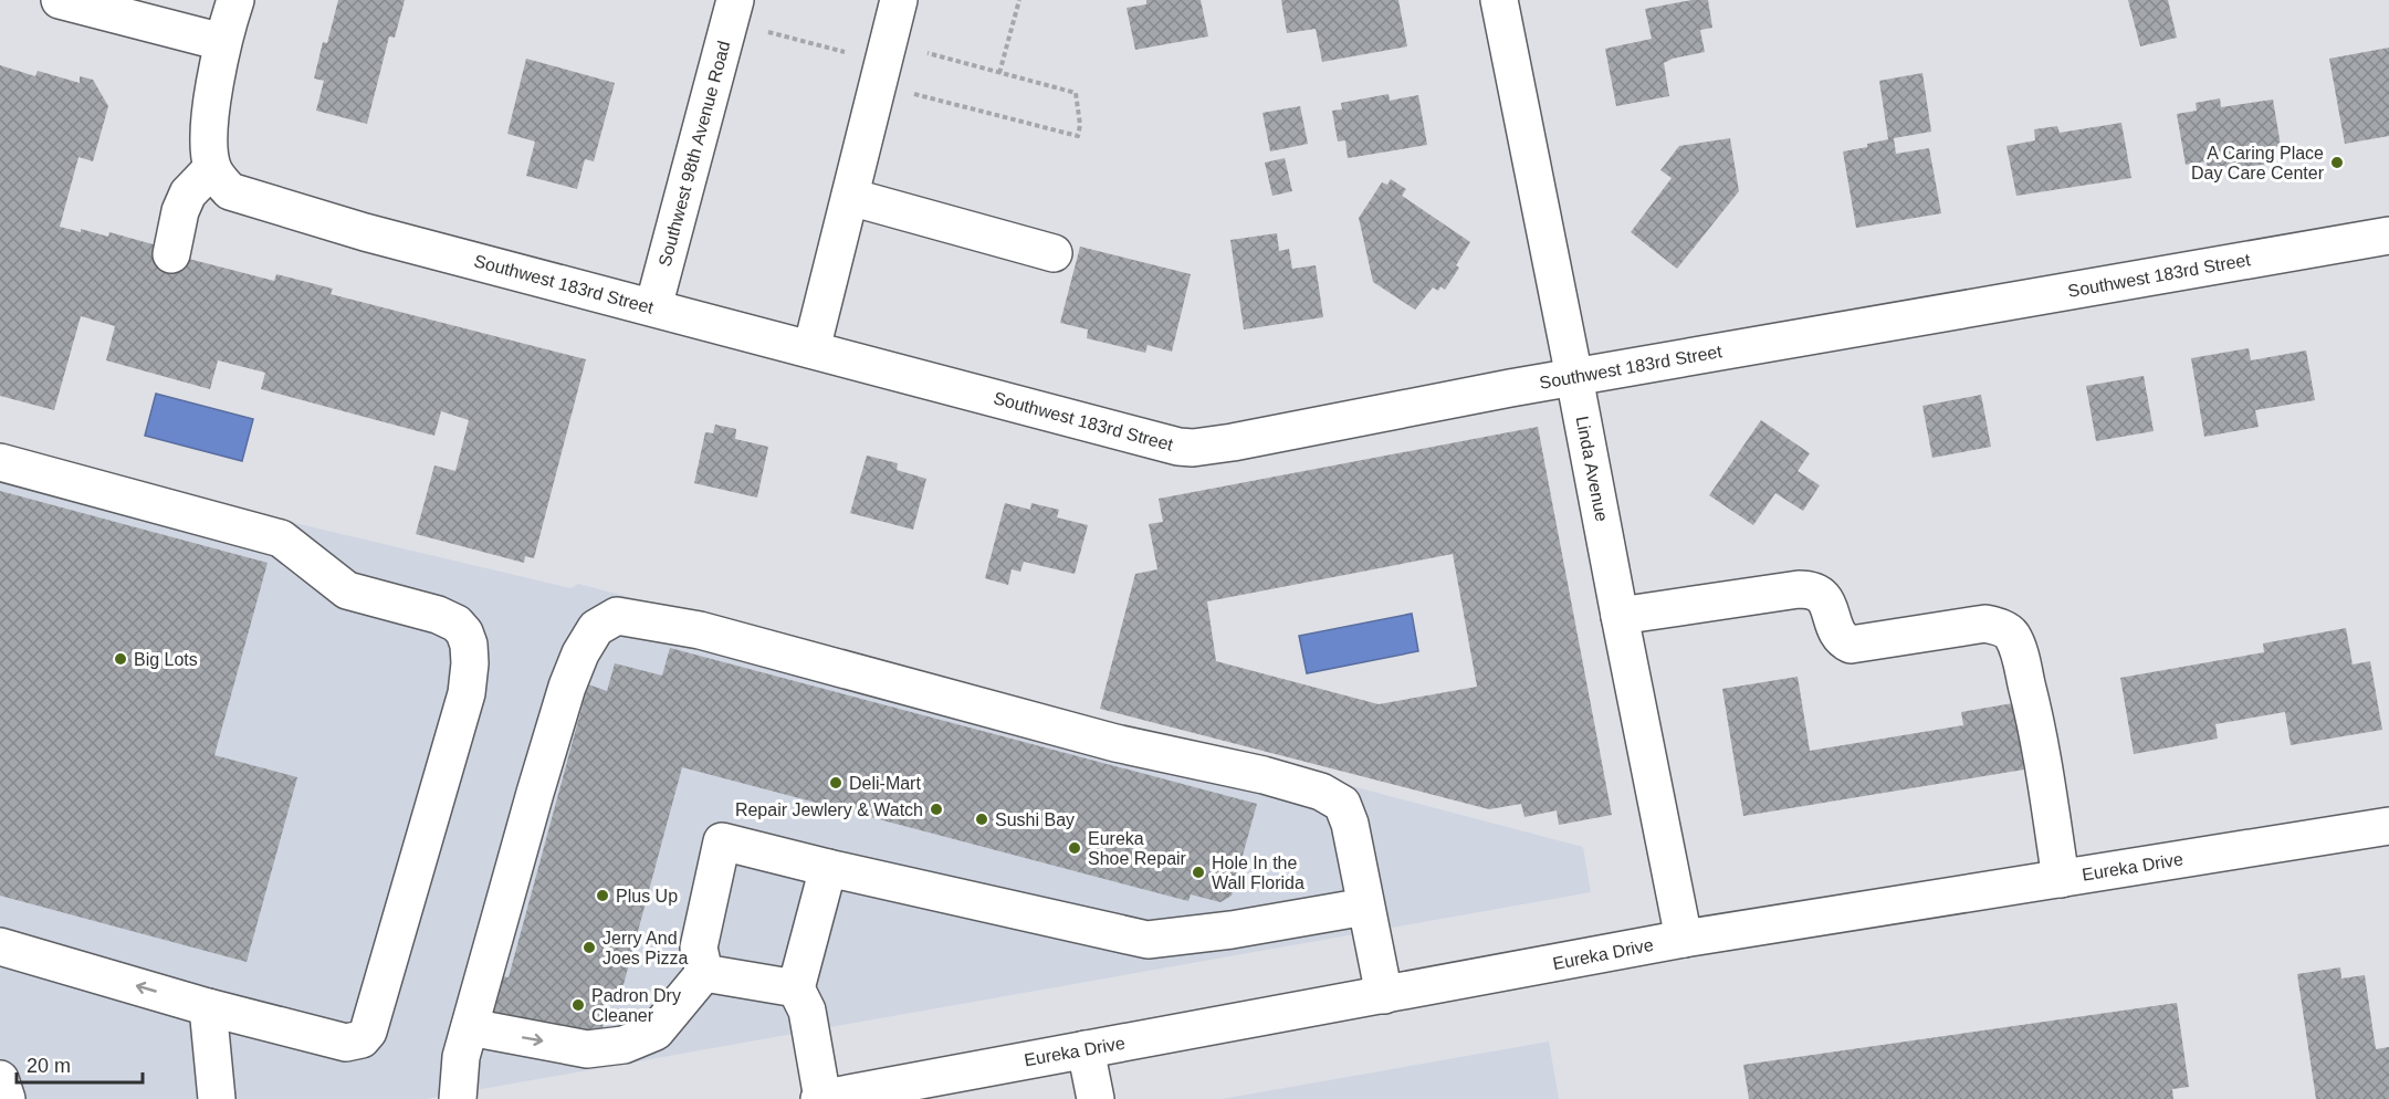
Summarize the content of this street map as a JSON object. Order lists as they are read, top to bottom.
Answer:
{
  "streets": {
    "street": [
      "Southwest 98th Avenue Road",
      "Southwest 183rd Street",
      "Linda Avenue",
      "Eureka Drive"
    ]
  },
  "crossings": [
    ["Southwest 98th Avenue Road", "Southwest 183rd Street"],
    ["Southwest 183rd Street", "Linda Avenue"],
    ["Linda Avenue", "Eureka Drive"]
  ],
  "places": [
    "A Caring Place Day Care Center",
    "Big Lots",
    "Deli-Mart",
    "Repair Jewlery & Watch",
    "Sushi Bay",
    "Eureka Shoe Repair",
    "Hole In the Wall Florida",
    "Plus Up",
    "Jerry And Joes Pizza",
    "Padron Dry Cleaner"
  ],
  "scale_bar": "20 m"
}
